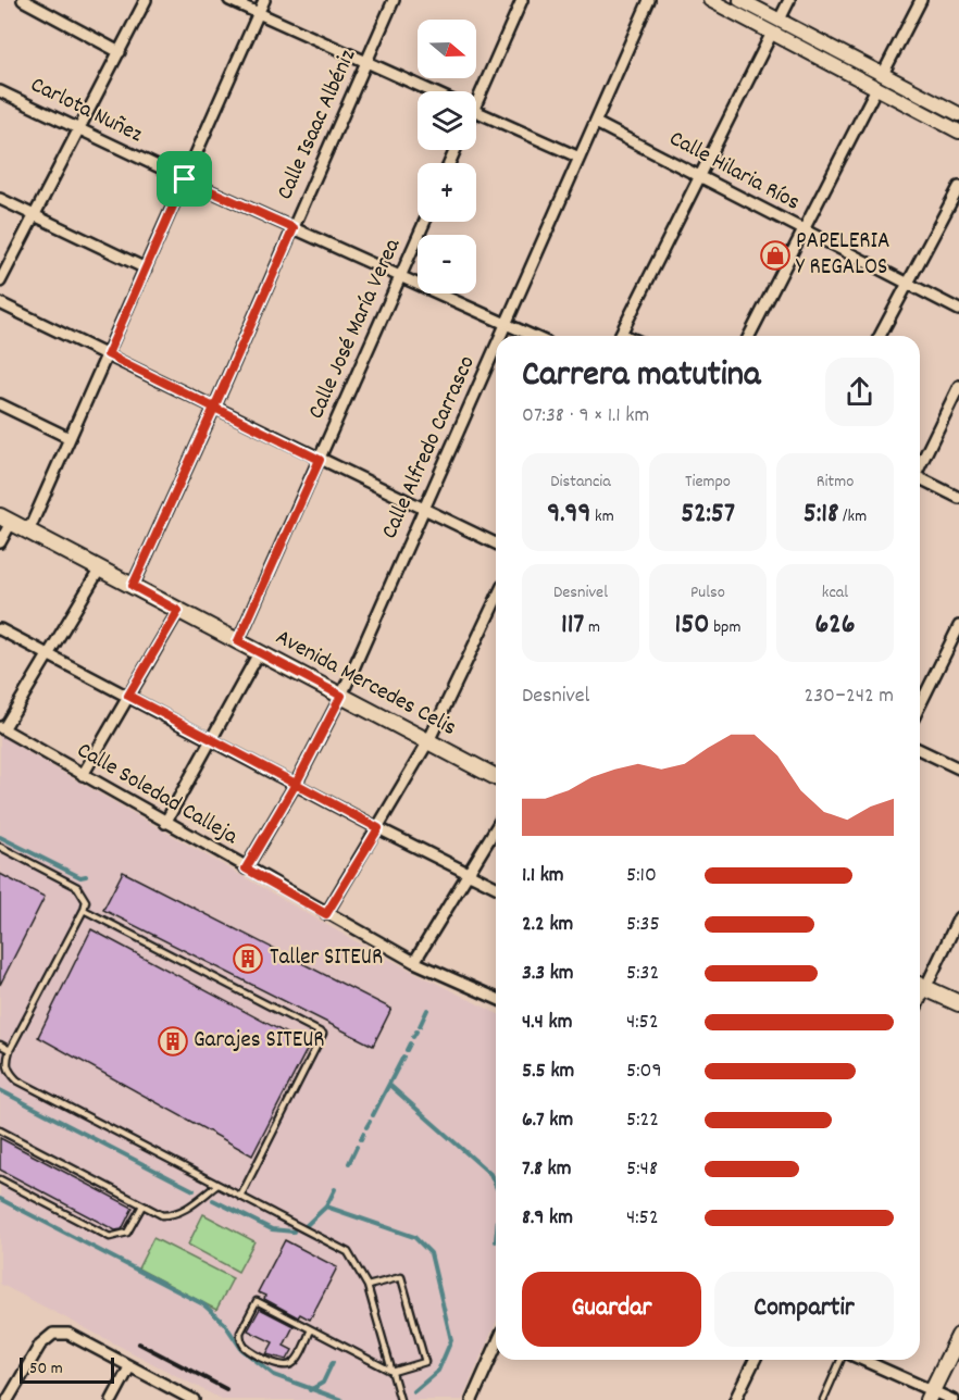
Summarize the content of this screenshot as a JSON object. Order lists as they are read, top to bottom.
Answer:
{
  "streets": {
    "main road": ["Avenida Mercedes Celis"],
    "street": [
      "Carlota Nuñez",
      "Calle Isaac Albéniz",
      "Calle Hilaria Ríos",
      "Calle José María Verea",
      "Calle Alfredo Carrasco",
      "Calle Soledad Calleja"
    ]
  },
  "crossings": [
    ["Carlota Nuñez", "Calle Isaac Albéniz"],
    ["Carlota Nuñez", "Calle José María Verea"],
    ["Carlota Nuñez", "Calle Alfredo Carrasco"],
    ["Calle Isaac Albéniz", "Avenida Mercedes Celis"],
    ["Calle Hilaria Ríos", "Calle Alfredo Carrasco"],
    ["Calle José María Verea", "Avenida Mercedes Celis"],
    ["Calle Alfredo Carrasco", "Avenida Mercedes Celis"],
    ["Calle Alfredo Carrasco", "Calle Soledad Calleja"]
  ],
  "places": {
    "shop": ["PAPELERIA Y REGALOS"],
    "building": ["Taller SITEUR", "Garajes SITEUR"]
  },
  "scale_bar": "50 m",
  "north": "right",
  "page": {
    "map_buttons": ["+", "−"],
    "heading": ["Carrera matutina", "07:38 · 9 × 1.1 km"],
    "stats": [
      ["Distancia", "9.99 km"],
      ["Tiempo", "52:57"],
      ["Ritmo", "5:18 /km"],
      ["Desnivel", "117 m"],
      ["Pulso", "150 bpm"],
      ["kcal", "626"]
    ],
    "chart": ["Desnivel", "230–242 m"],
    "list": [
      {
        "name": "1.1 km",
        "note": "5:10"
      },
      {
        "name": "2.2 km",
        "note": "5:35"
      },
      {
        "name": "3.3 km",
        "note": "5:32"
      },
      {
        "name": "4.4 km",
        "note": "4:52"
      },
      {
        "name": "5.5 km",
        "note": "5:09"
      },
      {
        "name": "6.7 km",
        "note": "5:22"
      },
      {
        "name": "7.8 km",
        "note": "5:48"
      },
      {
        "name": "8.9 km",
        "note": "4:52"
      }
    ],
    "buttons": ["Guardar", "Compartir"],
    "scale": "50 m"
  }
}
